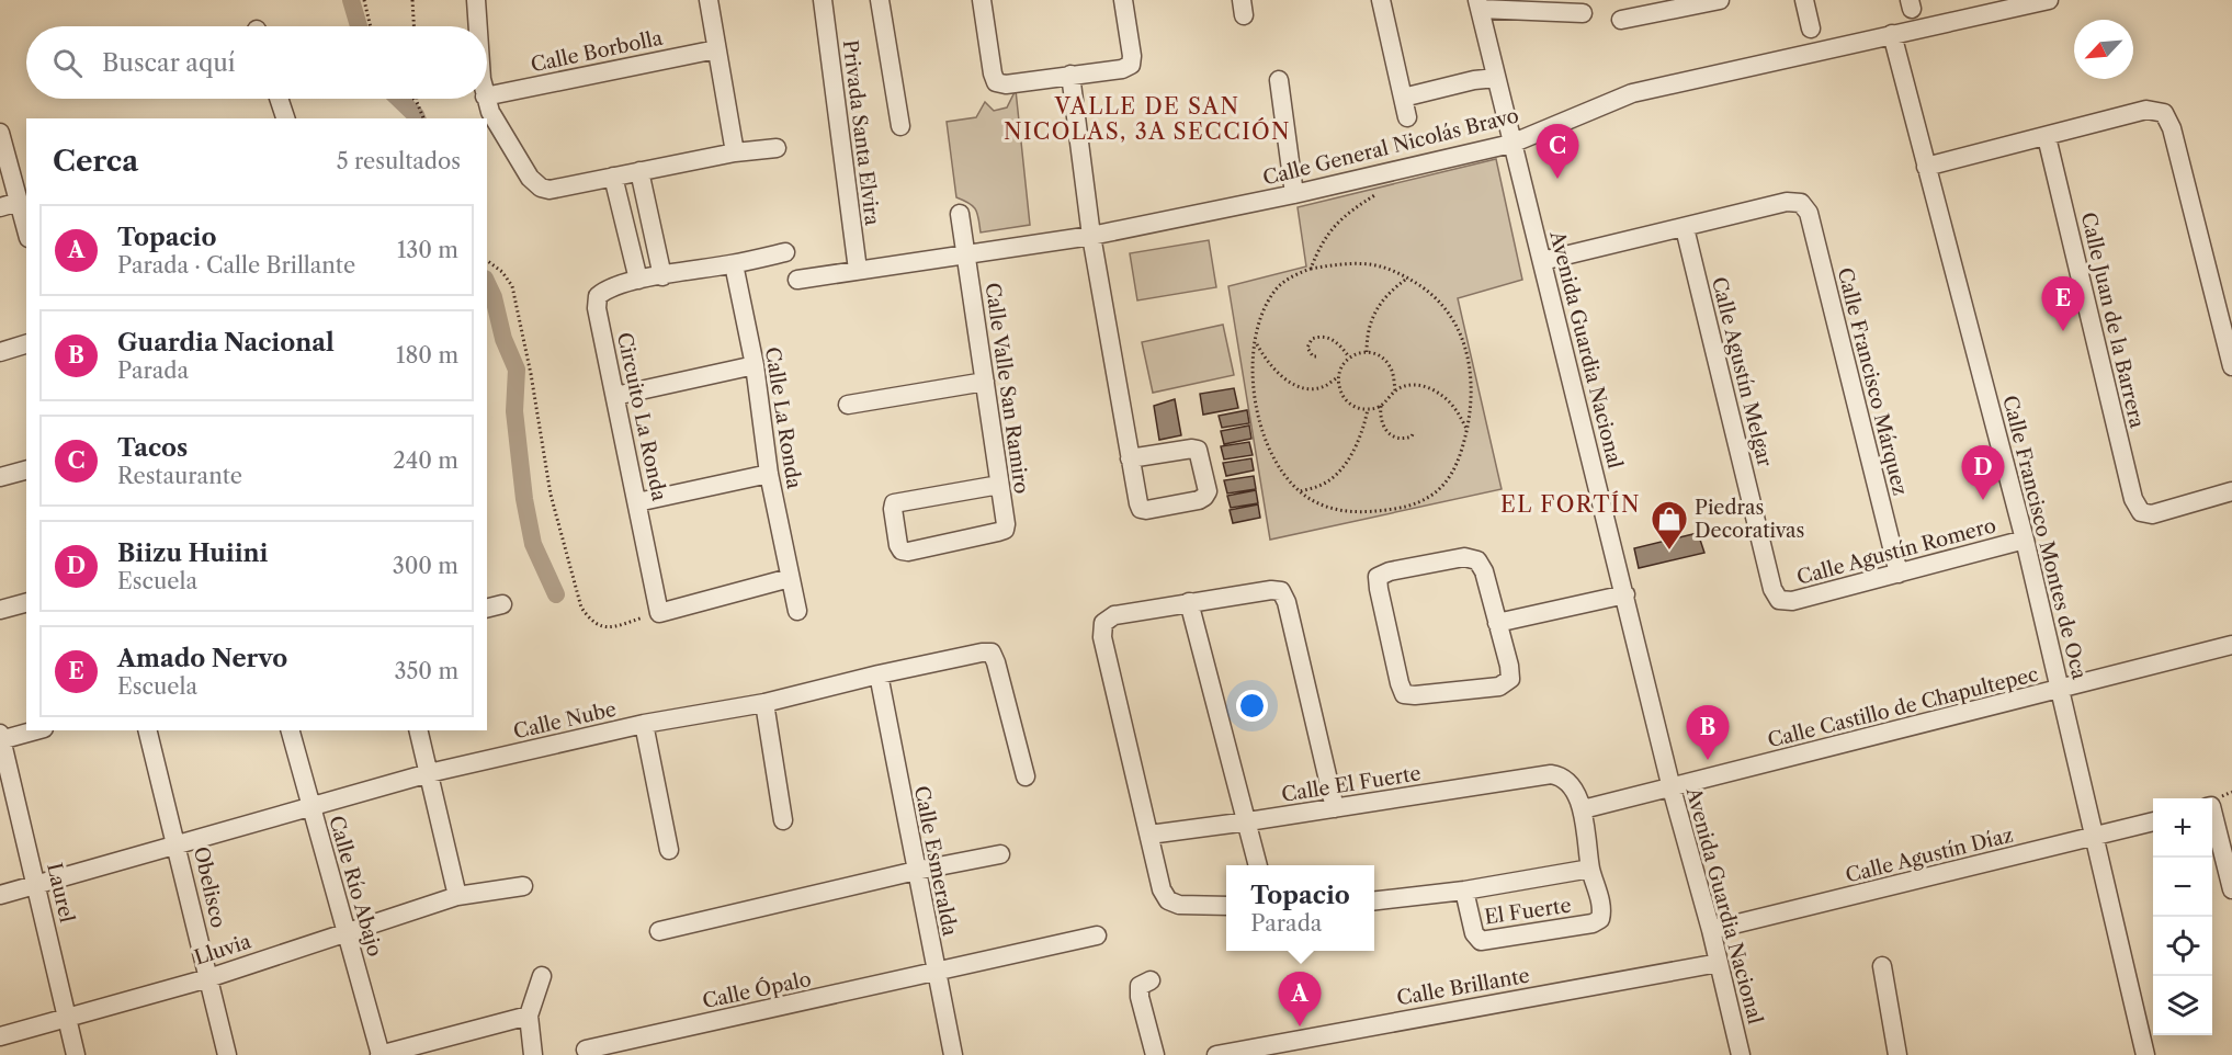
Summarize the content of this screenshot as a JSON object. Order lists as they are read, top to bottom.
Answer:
{
  "streets": {
    "street": [
      "Calle Borbolla",
      "Privada Santa Elvira",
      "Calle General Nicolás Bravo",
      "Calle Juan de la Barrera",
      "Avenida Guardia Nacional",
      "Calle Agustín Melgar",
      "Calle Francisco Márquez",
      "Calle Valle San Ramiro",
      "Circuito La Ronda",
      "Calle La Ronda",
      "Calle Francisco Montes de Oca",
      "Calle Agustín Romero",
      "Calle Castillo de Chapultepec",
      "Calle Nube",
      "Calle El Fuerte",
      "Calle Agustín Díaz",
      "Calle Esmeralda",
      "Calle Río Abajo",
      "Obelisco",
      "Laurel",
      "El Fuerte",
      "Lluvia",
      "Calle Brillante",
      "Calle Ópalo"
    ]
  },
  "crossings": [
    ["Privada Santa Elvira", "Calle General Nicolás Bravo"],
    ["Calle General Nicolás Bravo", "Avenida Guardia Nacional"],
    ["Calle General Nicolás Bravo", "Calle Valle San Ramiro"],
    ["Calle General Nicolás Bravo", "Calle Francisco Montes de Oca"],
    ["Avenida Guardia Nacional", "Calle Castillo de Chapultepec"],
    ["Avenida Guardia Nacional", "Calle Agustín Díaz"],
    ["Avenida Guardia Nacional", "Calle Brillante"],
    ["Calle Agustín Melgar", "Calle Francisco Márquez"],
    ["Calle Agustín Melgar", "Calle Agustín Romero"],
    ["Calle Francisco Márquez", "Calle Agustín Romero"],
    ["Calle Francisco Montes de Oca", "Calle Agustín Romero"],
    ["Calle Francisco Montes de Oca", "Calle Castillo de Chapultepec"],
    ["Calle Francisco Montes de Oca", "Calle Agustín Díaz"],
    ["Calle Castillo de Chapultepec", "El Fuerte"],
    ["Calle Nube", "Calle Esmeralda"],
    ["Calle Nube", "Calle Río Abajo"],
    ["Calle Nube", "Obelisco"],
    ["Calle Nube", "Laurel"],
    ["Calle El Fuerte", "El Fuerte"],
    ["Calle Esmeralda", "Calle Ópalo"],
    ["Calle Río Abajo", "Lluvia"],
    ["Obelisco", "Lluvia"],
    ["Laurel", "Lluvia"]
  ],
  "districts": ["VALLE DE SAN NICOLAS, 3A SECCIÓN", "EL FORTÍN"],
  "places": {
    "shop": ["Piedras Decorativas"]
  },
  "north": "bottom left",
  "page": {
    "search": "Buscar aquí",
    "heading": ["Cerca", "5 resultados"],
    "pins": [
      "C",
      "E",
      "D",
      "B",
      "A"
    ],
    "list": [
      {
        "mark": "A",
        "name": "Topacio",
        "note": "Parada · Calle Brillante",
        "value": "130 m"
      },
      {
        "mark": "B",
        "name": "Guardia Nacional",
        "note": "Parada",
        "value": "180 m"
      },
      {
        "mark": "C",
        "name": "Tacos",
        "note": "Restaurante",
        "value": "240 m"
      },
      {
        "mark": "D",
        "name": "Biizu Huiini",
        "note": "Escuela",
        "value": "300 m"
      },
      {
        "mark": "E",
        "name": "Amado Nervo",
        "note": "Escuela",
        "value": "350 m"
      }
    ],
    "map_buttons": ["+", "−"],
    "popup": ["Topacio", "Parada"]
  }
}
